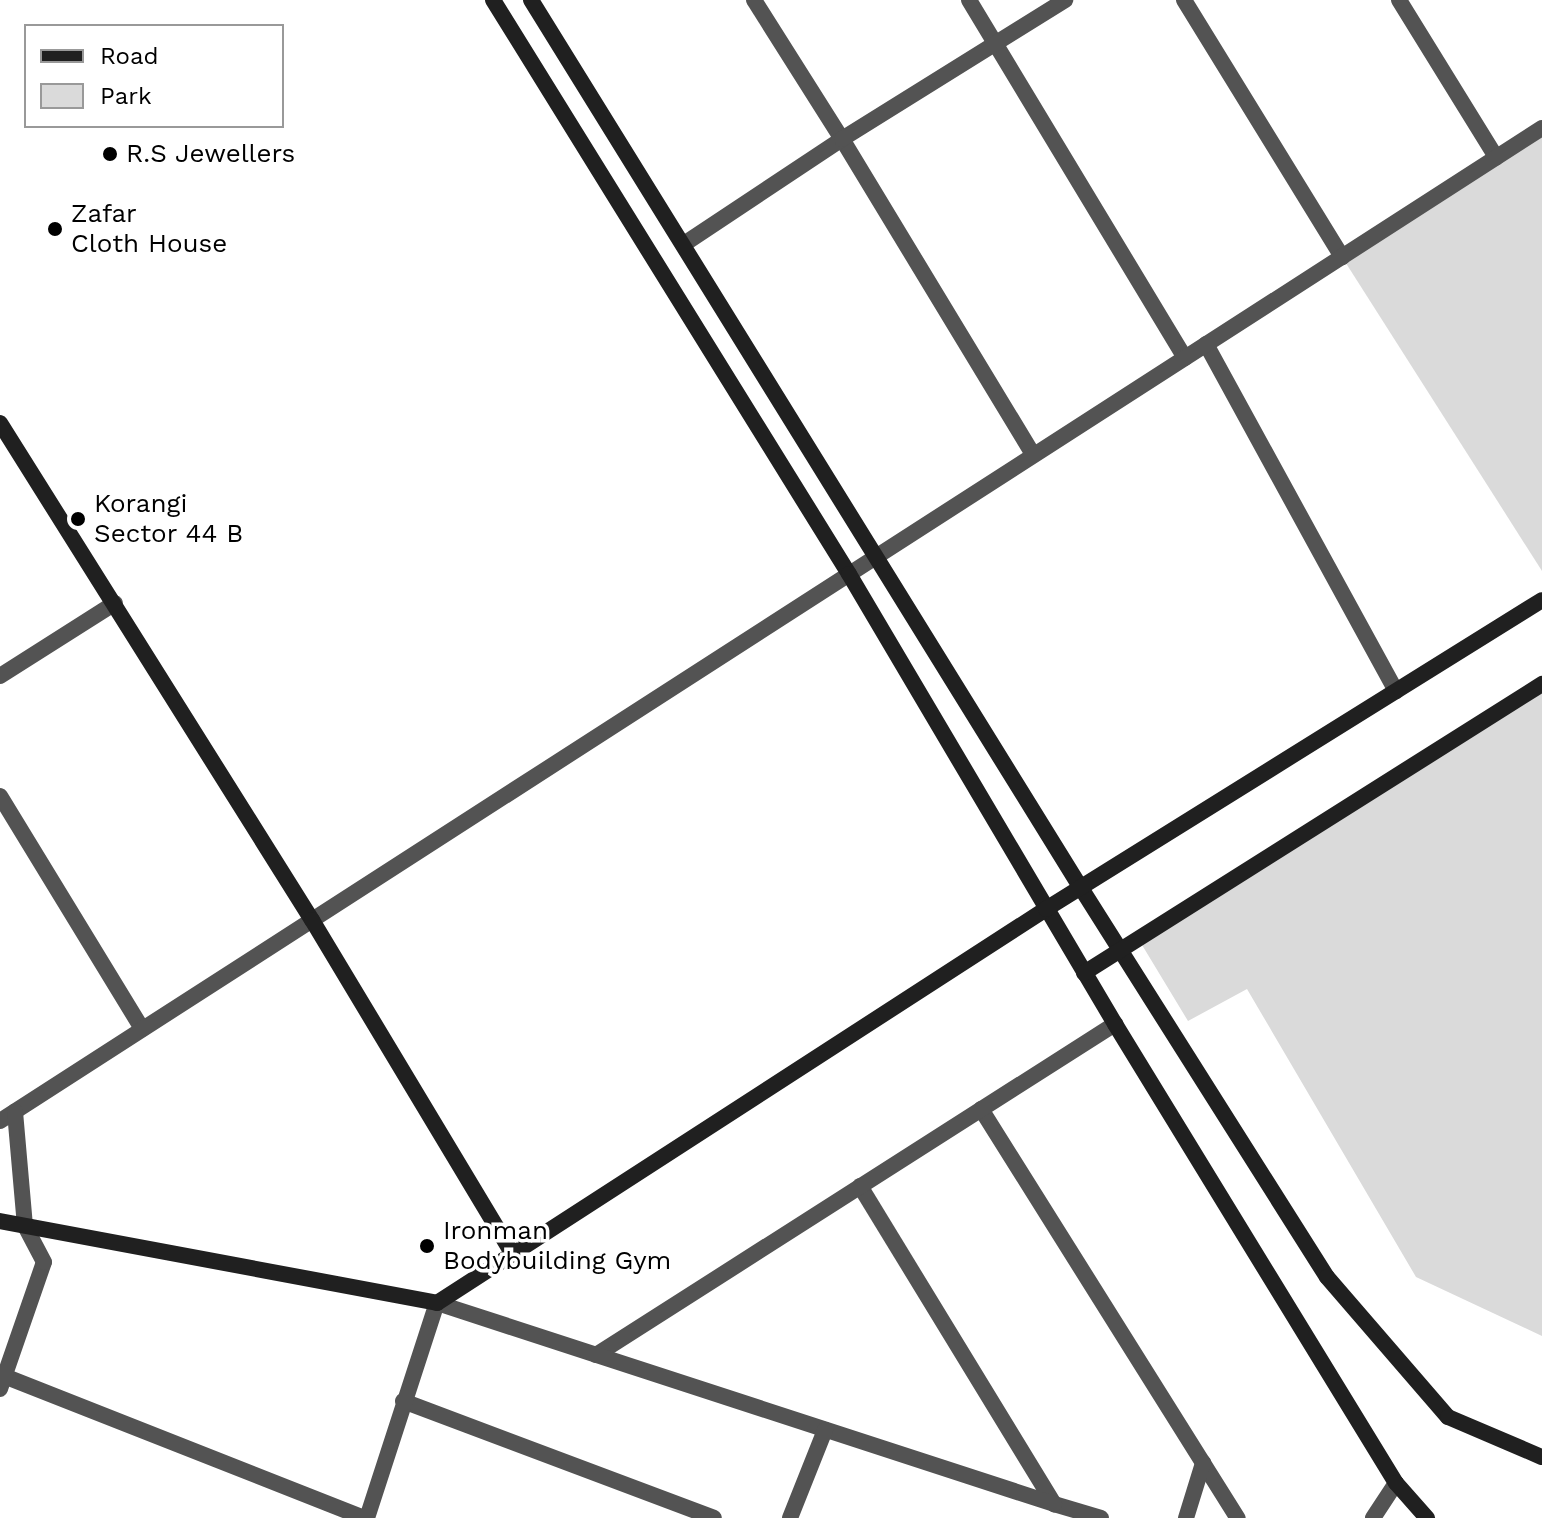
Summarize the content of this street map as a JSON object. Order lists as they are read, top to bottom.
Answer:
{
  "places": [
    "R.S Jewellers",
    "Zafar Cloth House",
    "Korangi Sector 44 B",
    "Ironman Bodybuilding Gym"
  ],
  "legend": ["Road", "Park"]
}
